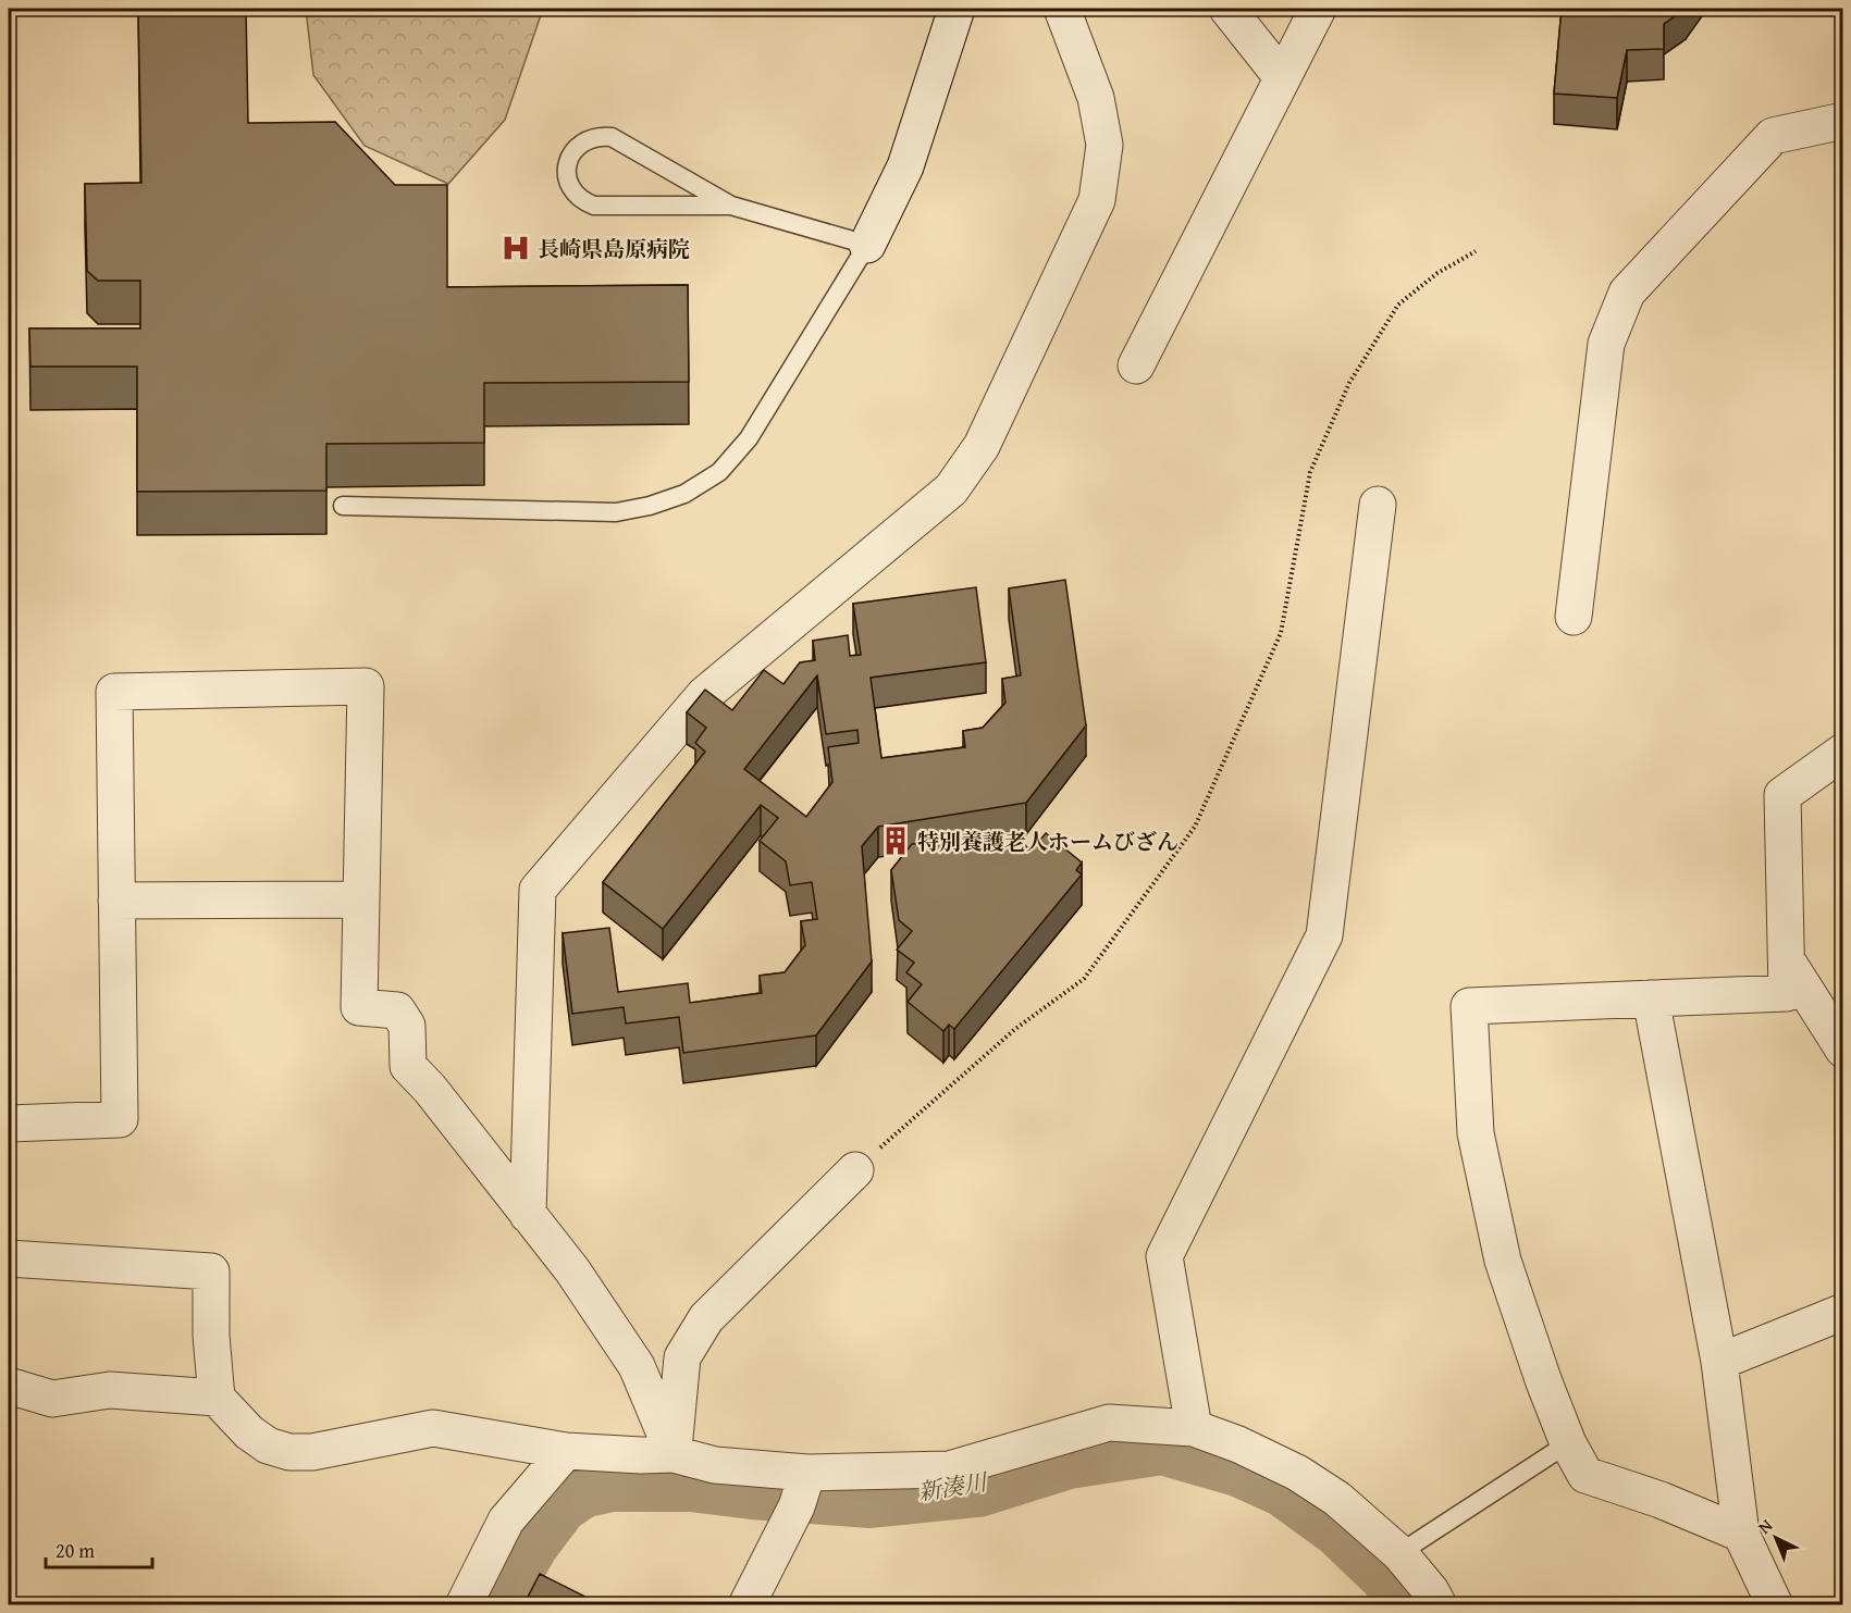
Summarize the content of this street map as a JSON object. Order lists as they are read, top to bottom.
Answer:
{
  "water": ["新湊川"],
  "places": {
    "hospital": ["長崎県島原病院"],
    "building": ["特別養護老人ホームびざん"]
  },
  "scale_bar": "20 m",
  "north": "top left"
}
